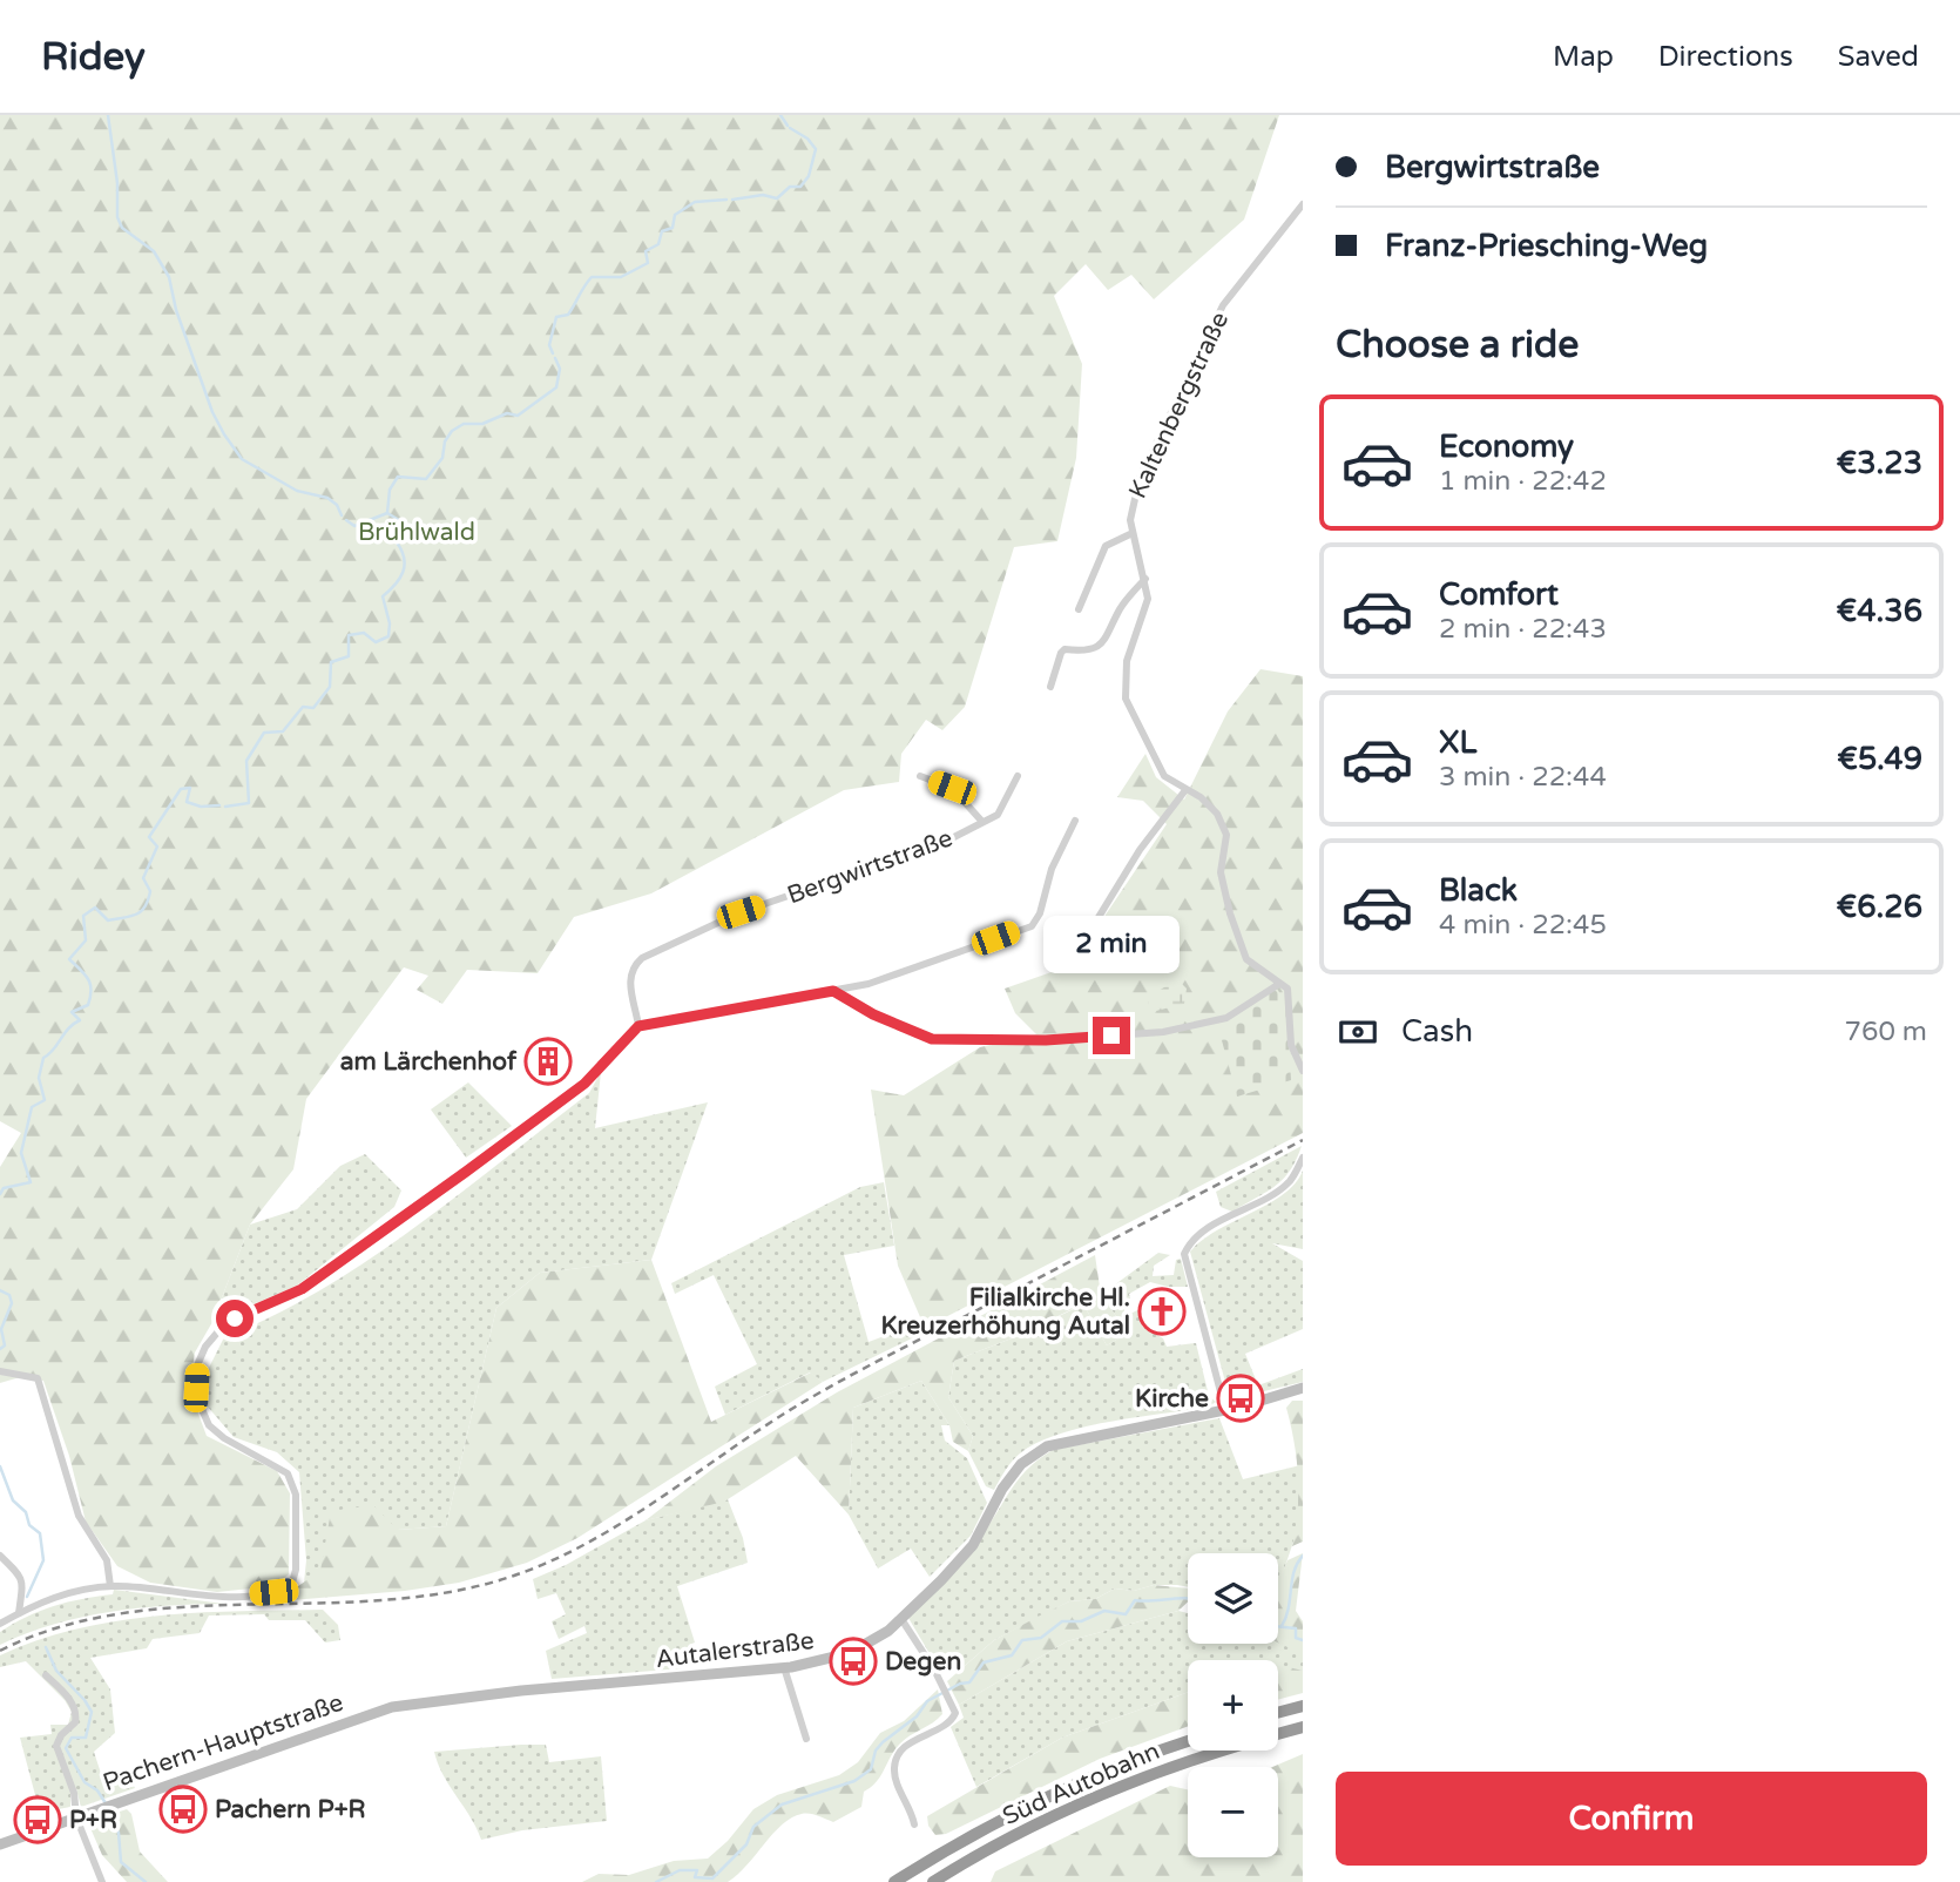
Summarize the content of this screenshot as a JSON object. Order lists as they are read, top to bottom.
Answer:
{
  "streets": {
    "highway": ["Süd Autobahn"],
    "main road": ["Autalerstraße", "Pachern-Hauptstraße"],
    "street": ["Kaltenbergstraße", "Bergwirtstraße"]
  },
  "crossings": [
    ["Autalerstraße", "Pachern-Hauptstraße"]
  ],
  "parks": ["Brühlwald"],
  "places": {
    "building": ["am Lärchenhof"],
    "church": ["Filialkirche Hl. Kreuzerhöhung Autal"],
    "bus stop": [
      "Kirche",
      "Degen",
      "Pachern P+R",
      "P+R"
    ]
  },
  "page": {
    "header": "Ridey",
    "nav": ["Map", "Directions", "Saved"],
    "banner": ["Bergwirtstraße", "Franz-Priesching-Weg"],
    "heading": "Choose a ride",
    "list": [
      {
        "name": "Economy",
        "note": "1 min · 22:42",
        "value": "€3.23"
      },
      {
        "name": "Comfort",
        "note": "2 min · 22:43",
        "value": "€4.36"
      },
      {
        "name": "XL",
        "note": "3 min · 22:44",
        "value": "€5.49"
      },
      {
        "name": "Black",
        "note": "4 min · 22:45",
        "value": "€6.26"
      }
    ],
    "bubble": "2 min",
    "pay": ["Cash", "760 m"],
    "map_buttons": ["+", "−"],
    "buttons": "Confirm"
  }
}
